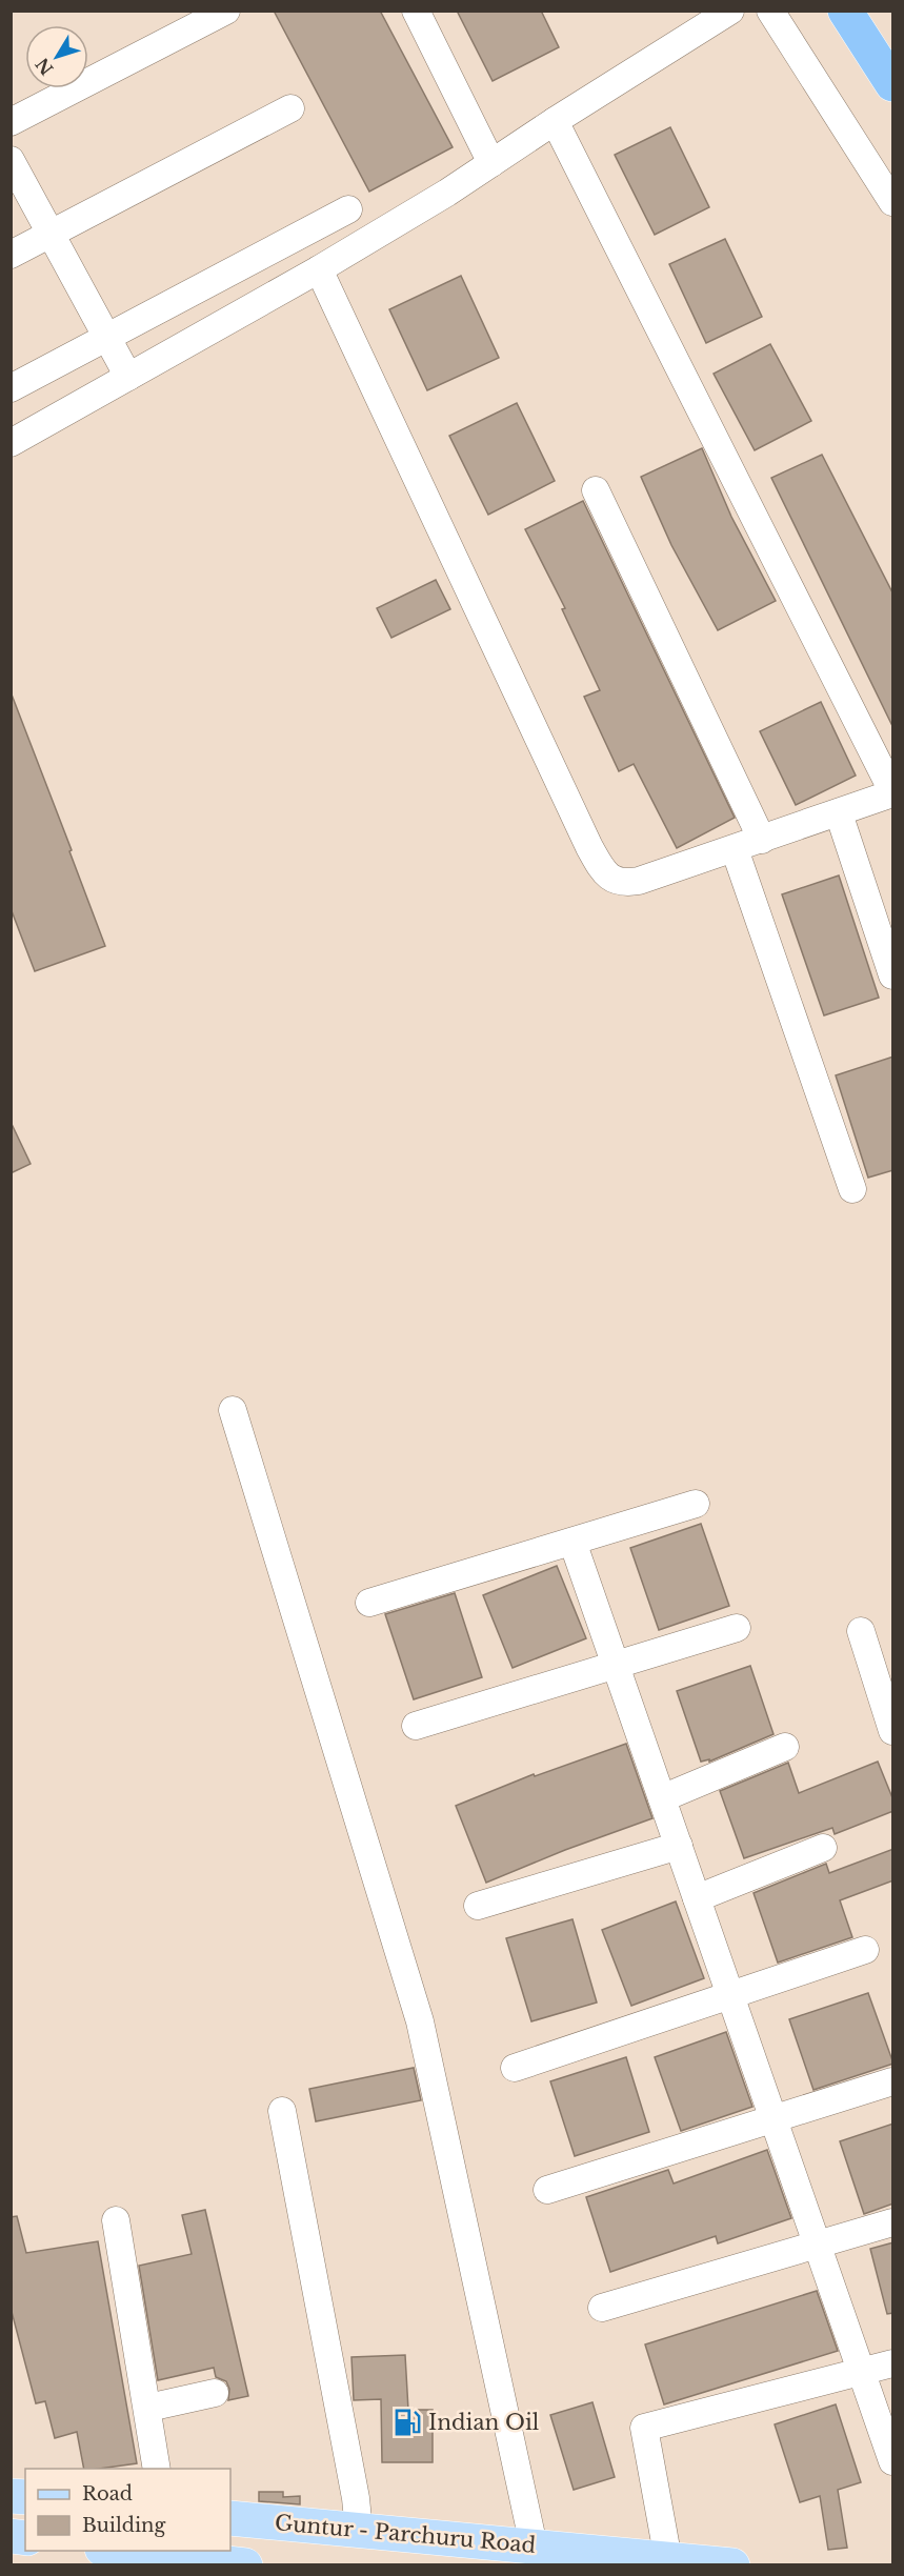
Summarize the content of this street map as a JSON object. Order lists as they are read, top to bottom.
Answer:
{
  "streets": {
    "main road": ["Guntur - Parchuru Road"]
  },
  "places": {
    "fuel station": ["Indian Oil"]
  },
  "legend": ["Road", "Building"],
  "north": "bottom left"
}
